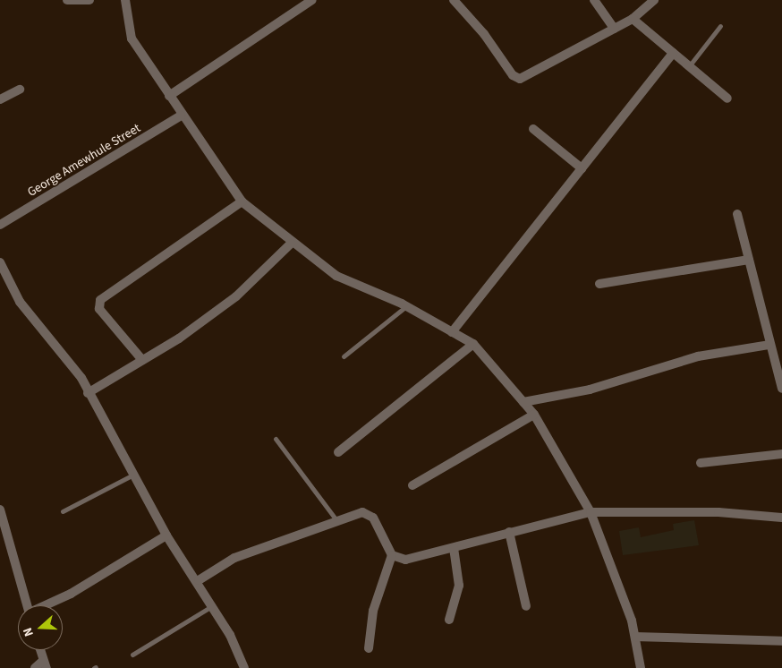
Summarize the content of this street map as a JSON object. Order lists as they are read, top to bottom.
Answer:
{
  "streets": {
    "street": ["George Amewhule Street"]
  },
  "north": "left"
}
